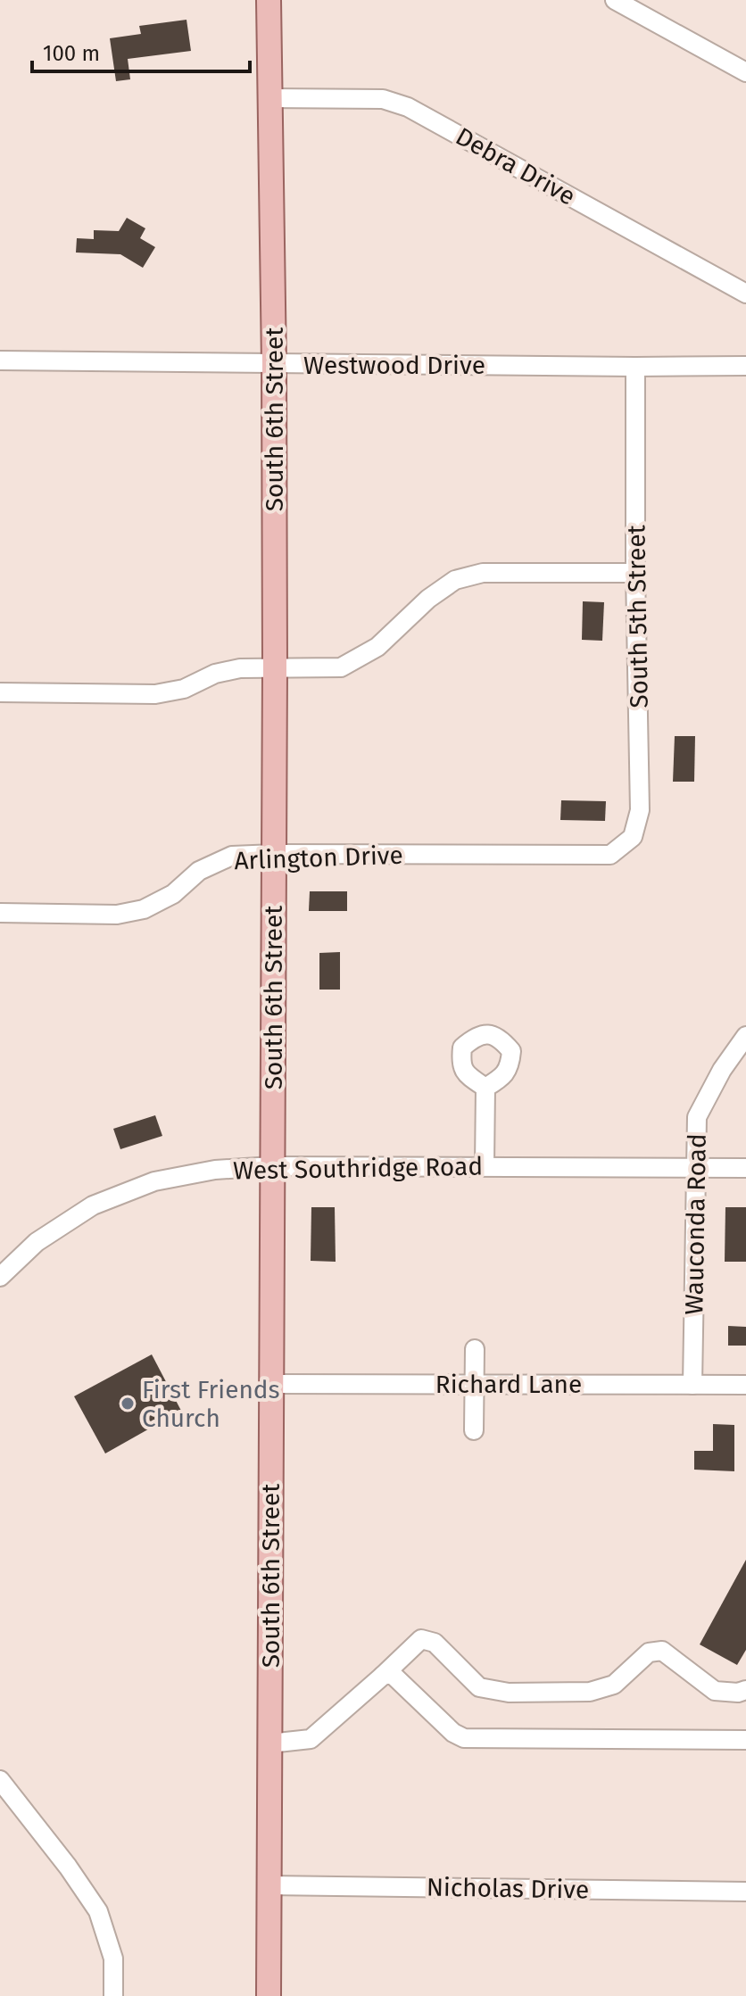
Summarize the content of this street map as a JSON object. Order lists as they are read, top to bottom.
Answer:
{
  "streets": {
    "main road": ["South 6th Street"],
    "street": [
      "Debra Drive",
      "Westwood Drive",
      "South 5th Street",
      "Arlington Drive",
      "West Southridge Road",
      "Wauconda Road",
      "Richard Lane",
      "Nicholas Drive"
    ]
  },
  "crossings": [
    ["Debra Drive", "South 6th Street"],
    ["Westwood Drive", "South 6th Street"],
    ["Westwood Drive", "South 5th Street"],
    ["South 6th Street", "Arlington Drive"],
    ["South 6th Street", "West Southridge Road"],
    ["South 6th Street", "Richard Lane"],
    ["South 6th Street", "Nicholas Drive"],
    ["South 5th Street", "Arlington Drive"],
    ["West Southridge Road", "Wauconda Road"],
    ["Wauconda Road", "Richard Lane"]
  ],
  "places": ["First Friends Church"],
  "scale_bar": "100 m"
}
